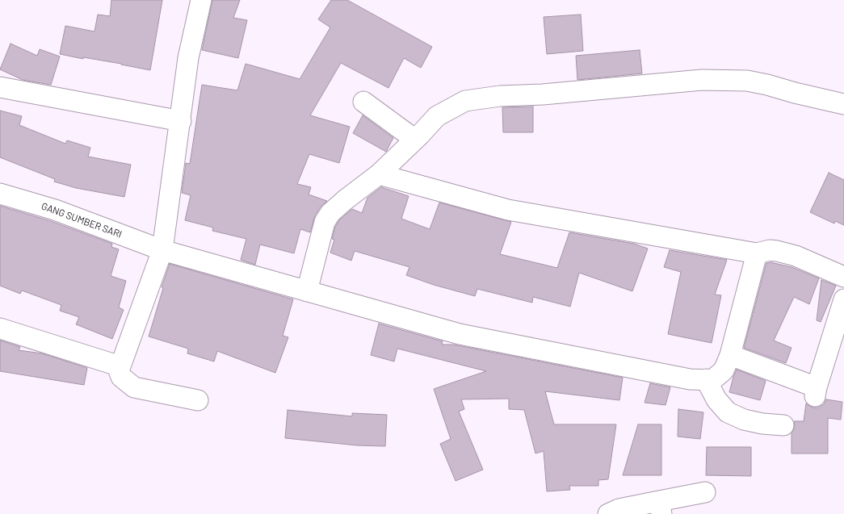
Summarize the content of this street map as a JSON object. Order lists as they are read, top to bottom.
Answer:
{
  "streets": {
    "street": ["GANG SUMBER SARI"]
  }
}
